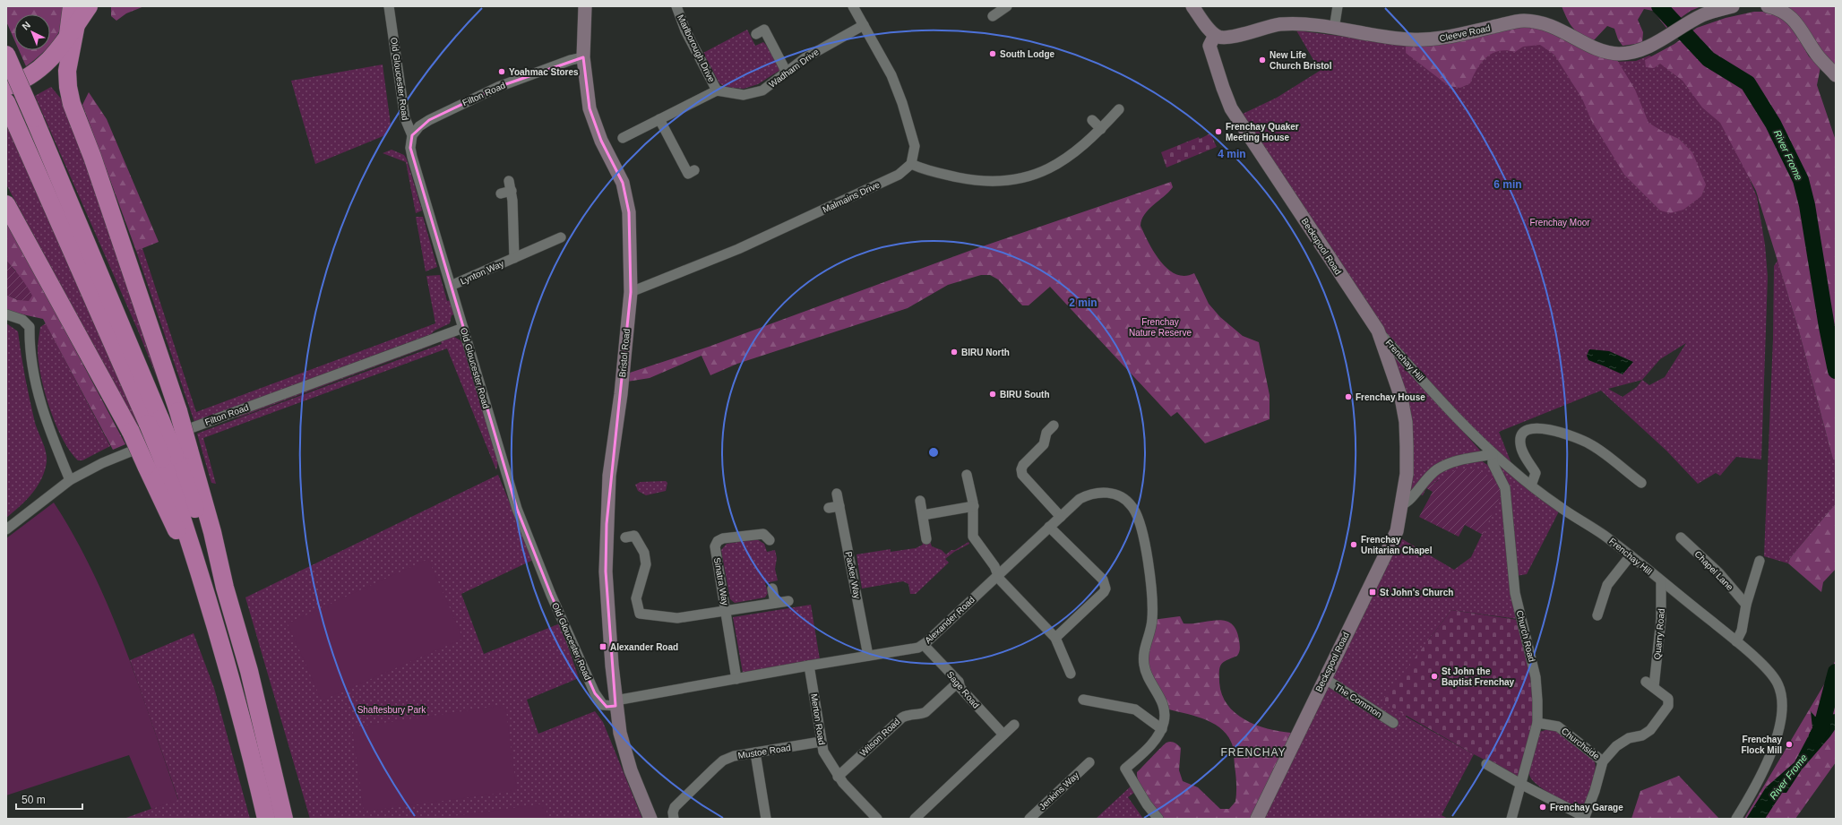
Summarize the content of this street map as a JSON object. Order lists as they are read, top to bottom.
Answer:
{
  "streets": {
    "street": [
      "Cleeve Road",
      "Marlborough Drive",
      "Wadham Drive",
      "Old Gloucester Road",
      "Filton Road",
      "Malmains Drive",
      "Beckspool Road",
      "Lynton Way",
      "Bristol Road",
      "Frenchay Hill",
      "Chapel Lane",
      "Packer Way",
      "Sinatra Way",
      "Alexander Road",
      "Quarry Road",
      "Church Road",
      "Sage Road",
      "The Common",
      "Merton Road",
      "Wilson Road",
      "Churchside",
      "Mustoe Road",
      "Jenkins Way"
    ]
  },
  "crossings": [
    ["Cleeve Road", "Beckspool Road"],
    ["Marlborough Drive", "Wadham Drive"],
    ["Old Gloucester Road", "Filton Road"],
    ["Old Gloucester Road", "Lynton Way"],
    ["Old Gloucester Road", "Bristol Road"],
    ["Old Gloucester Road", "Alexander Road"],
    ["Filton Road", "Bristol Road"],
    ["Malmains Drive", "Bristol Road"],
    ["Beckspool Road", "Frenchay Hill"],
    ["Beckspool Road", "The Common"],
    ["Bristol Road", "Alexander Road"],
    ["Frenchay Hill", "Quarry Road"],
    ["Frenchay Hill", "Church Road"],
    ["Packer Way", "Alexander Road"],
    ["Sinatra Way", "Alexander Road"],
    ["Alexander Road", "Sage Road"],
    ["Alexander Road", "Merton Road"],
    ["Quarry Road", "Churchside"],
    ["Church Road", "Churchside"],
    ["Sage Road", "Wilson Road"],
    ["Merton Road", "Wilson Road"],
    ["Merton Road", "Mustoe Road"]
  ],
  "districts": ["FRENCHAY"],
  "water": ["River Frome"],
  "parks": ["Frenchay Moor", "Frenchay Nature Reserve", "Shaftesbury Park"],
  "places": {
    "other": [
      "South Lodge",
      "New Life Church Bristol",
      "Yoahmac Stores",
      "Frenchay Quaker Meeting House",
      "BIRU North",
      "BIRU South",
      "Frenchay House",
      "Frenchay Unitarian Chapel",
      "St John the Baptist Frenchay",
      "Frenchay Flock Mill",
      "Frenchay Garage"
    ],
    "transit": ["St John's Church", "Alexander Road"]
  },
  "scale_bar": "50 m",
  "north": "top left",
  "rings": ["4 min", "6 min", "2 min"]
}
